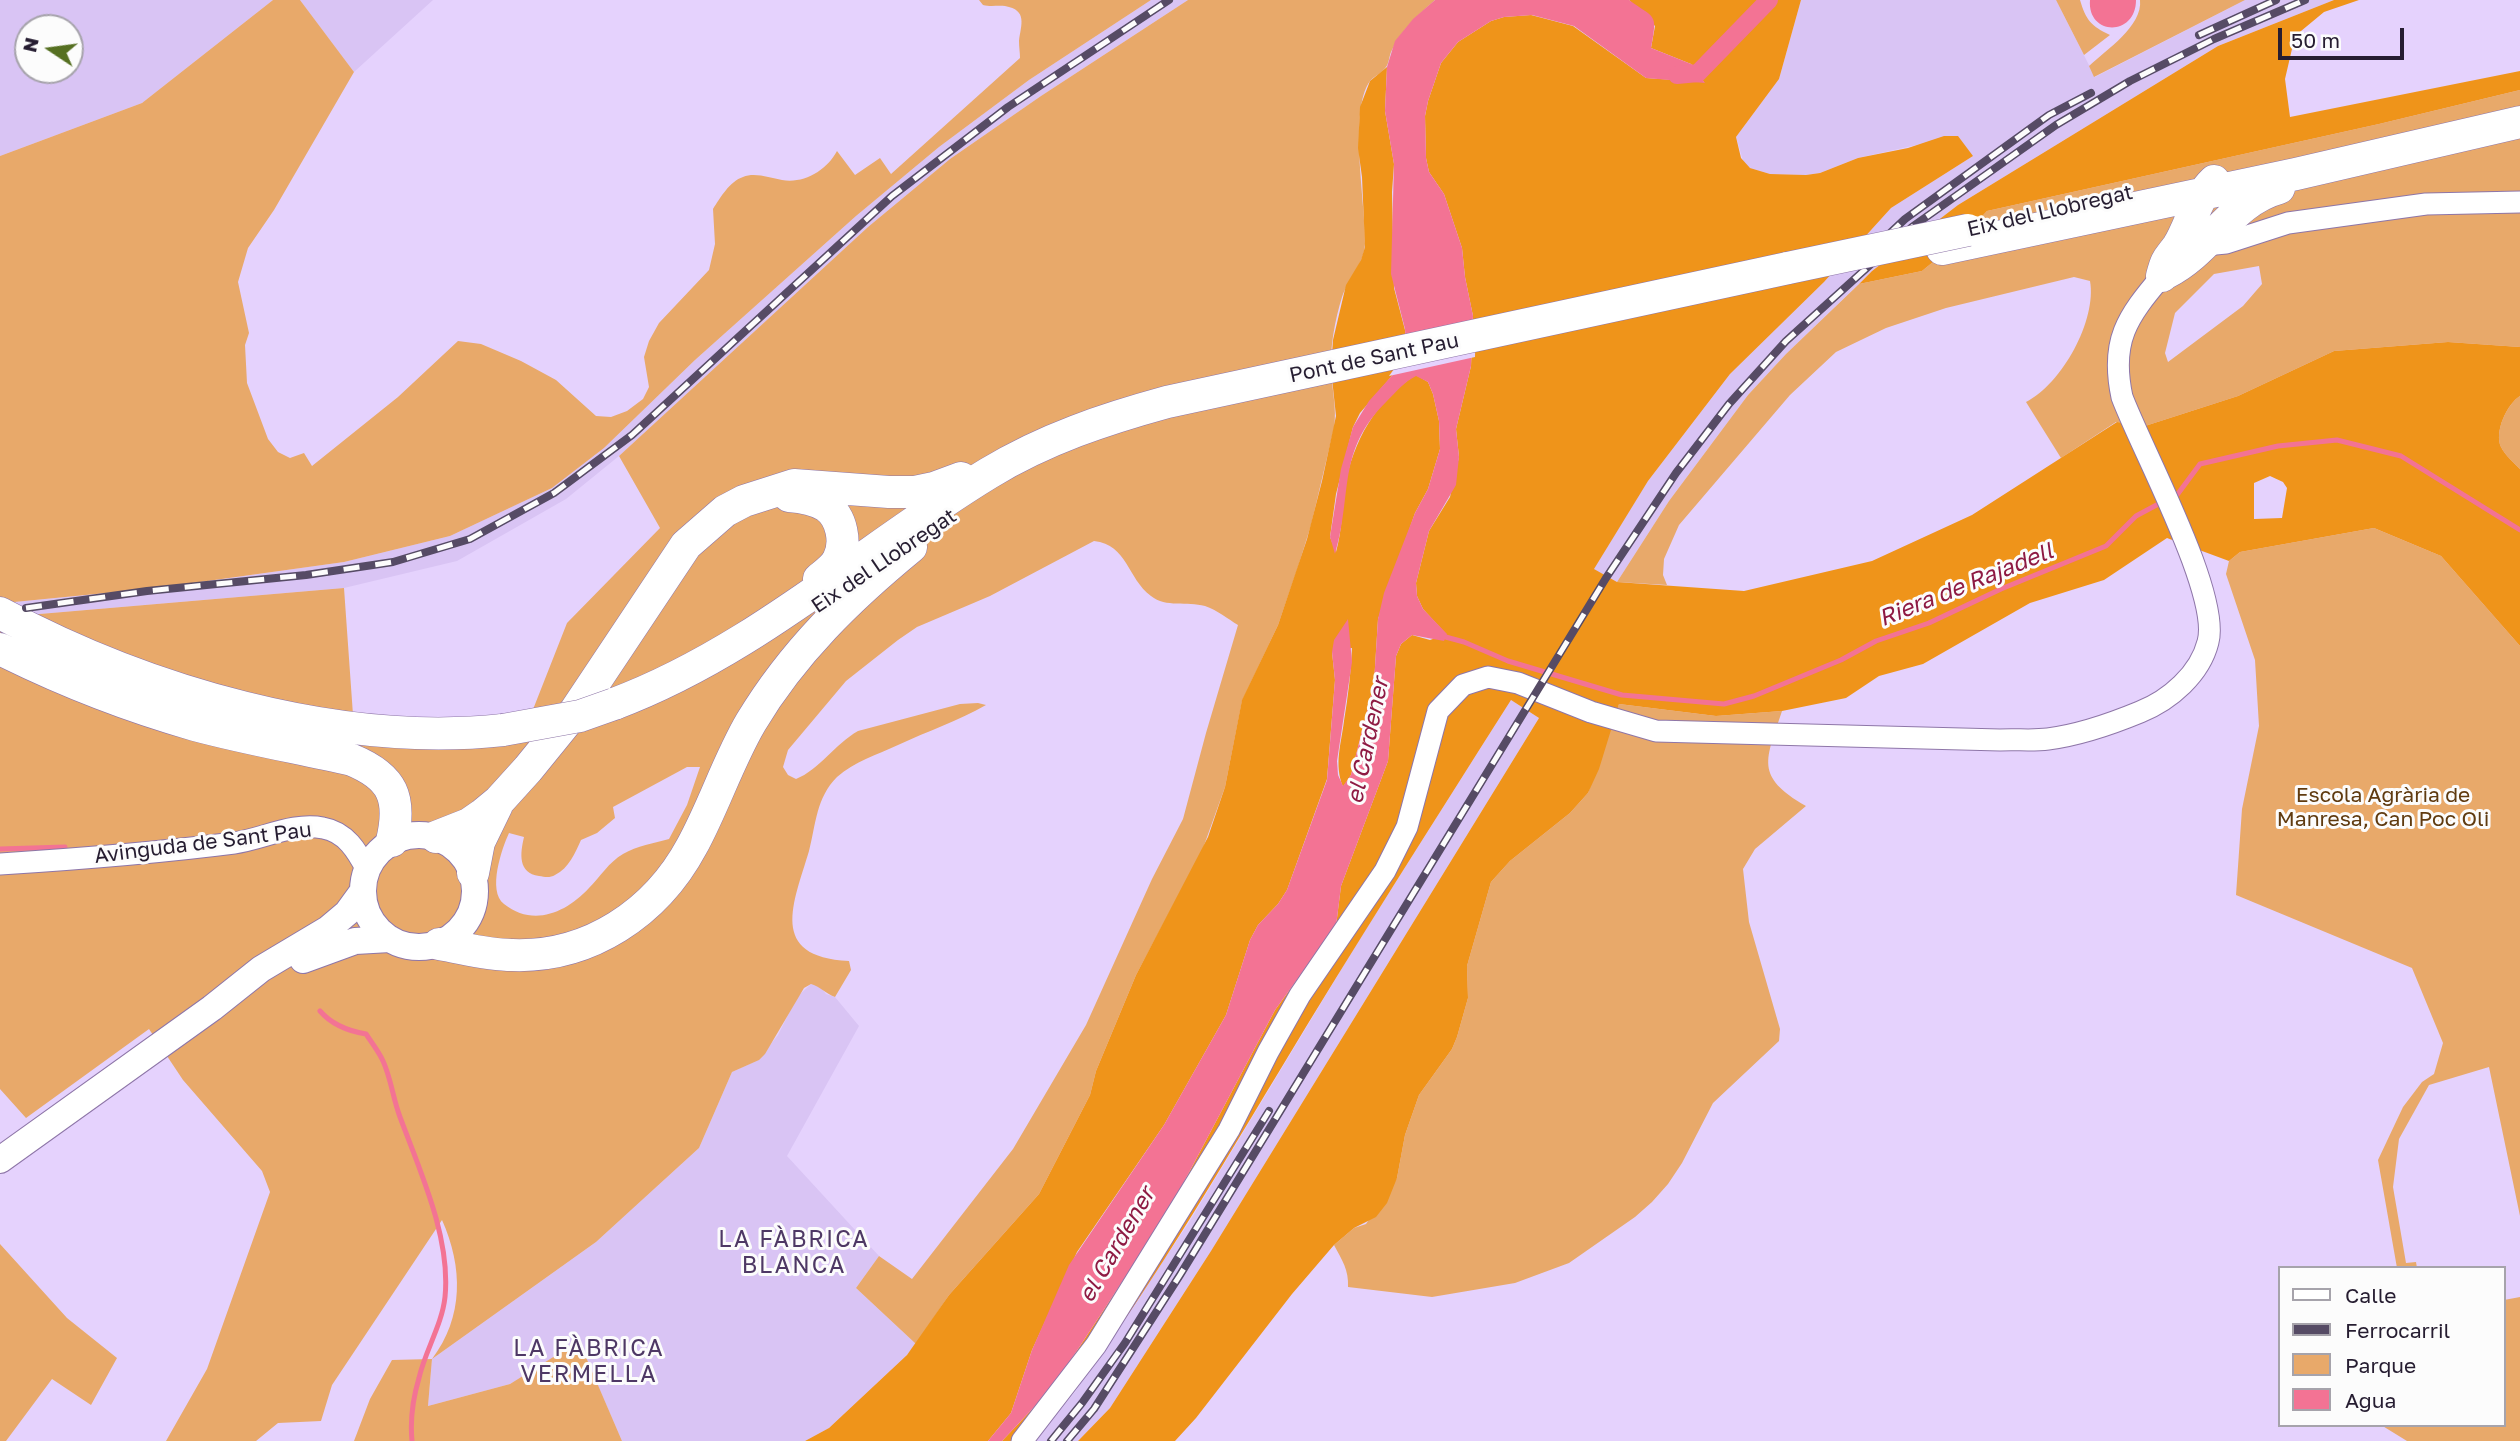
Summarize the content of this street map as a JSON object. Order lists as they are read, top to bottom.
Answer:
{
  "streets": {
    "highway": ["Eix del Llobregat", "Pont de Sant Pau"],
    "street": ["Avinguda de Sant Pau"]
  },
  "crossings": [
    ["Eix del Llobregat", "Pont de Sant Pau"]
  ],
  "districts": ["LA FÀBRICA BLANCA", "LA FÀBRICA VERMELLA"],
  "water": ["Riera de Rajadell", "el Cardener"],
  "parks": ["Escola Agrària de Manresa, Can Poc Oli"],
  "legend": [
    "Calle",
    "Ferrocarril",
    "Parque",
    "Agua"
  ],
  "scale_bar": "50 m",
  "north": "left"
}
